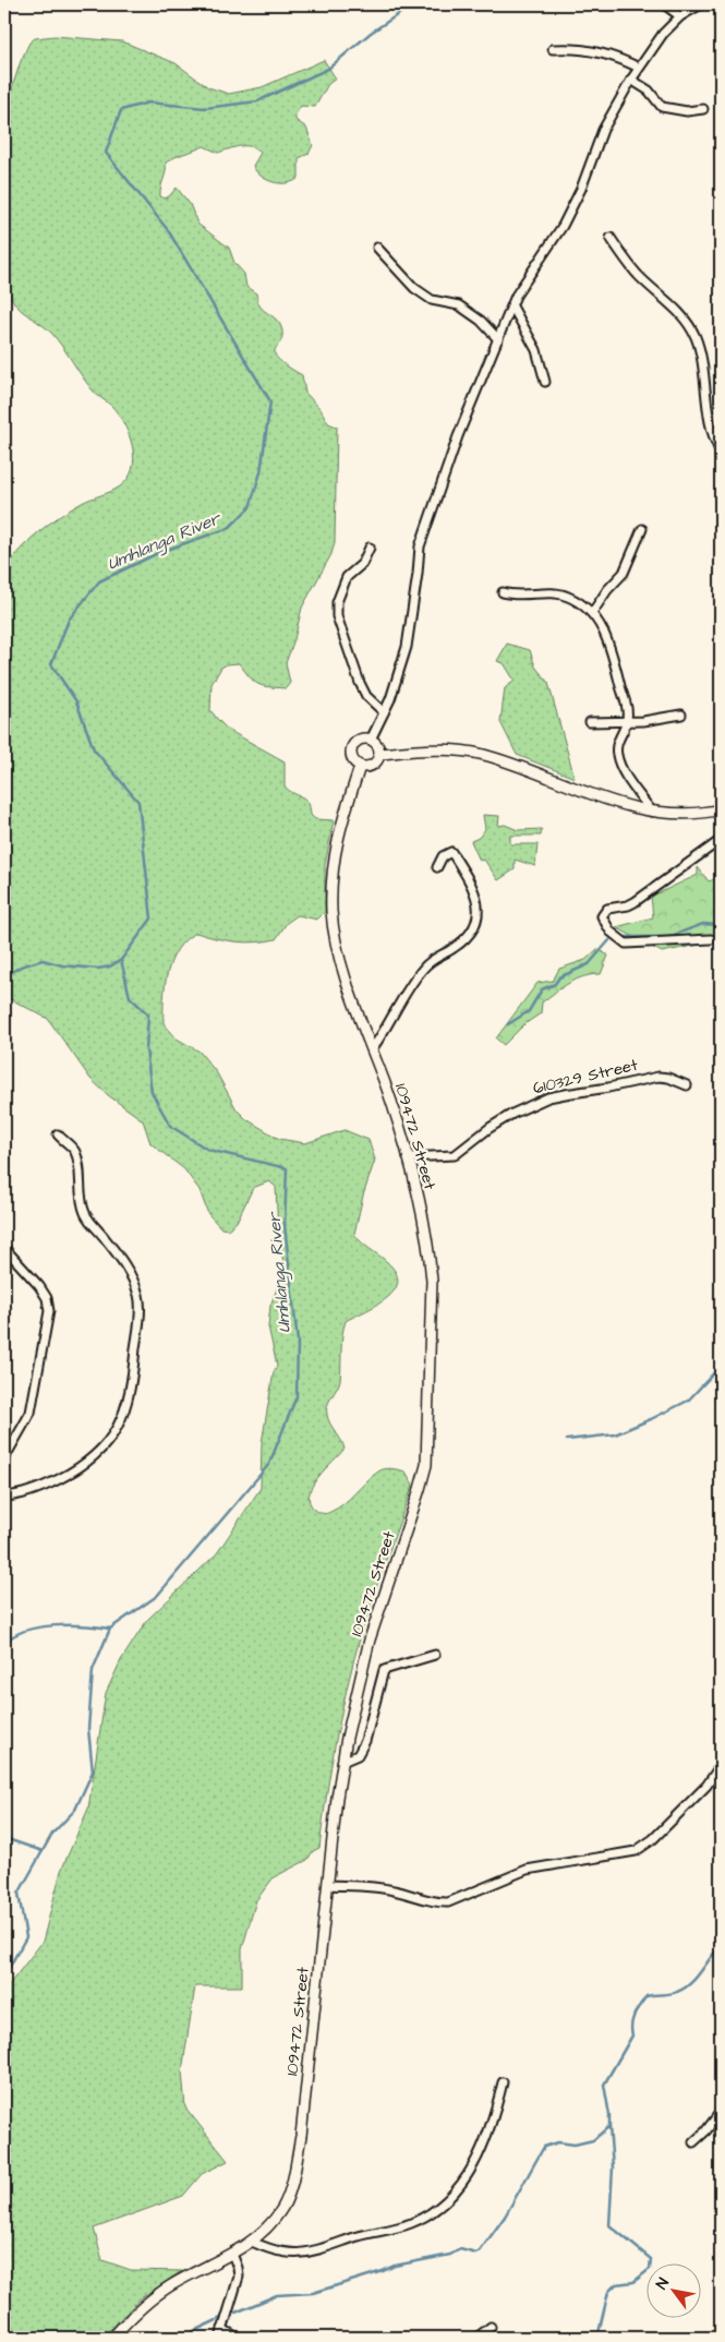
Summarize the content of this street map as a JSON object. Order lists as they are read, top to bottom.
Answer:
{
  "streets": {
    "street": ["610329 Street", "109472 Street"]
  },
  "crossings": [
    ["610329 Street", "109472 Street"]
  ],
  "water": ["Umhlanga River"],
  "north": "top left"
}
